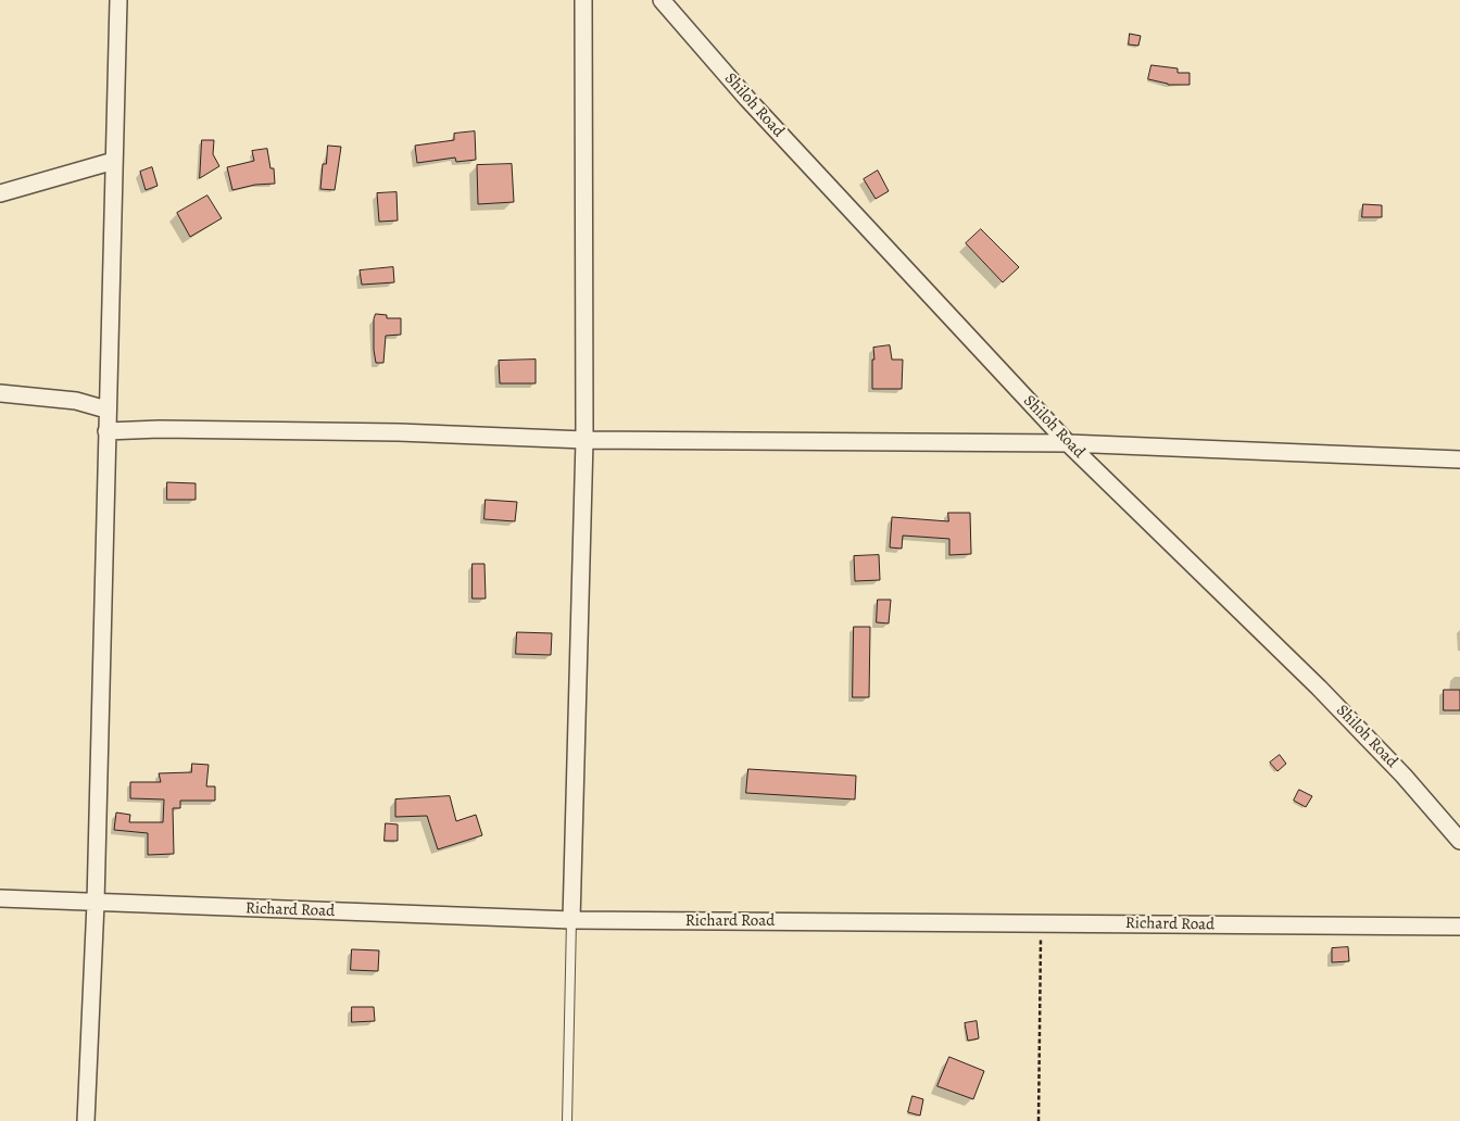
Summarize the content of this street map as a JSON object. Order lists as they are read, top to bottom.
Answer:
{
  "streets": {
    "street": ["Shiloh Road", "Richard Road"]
  }
}
